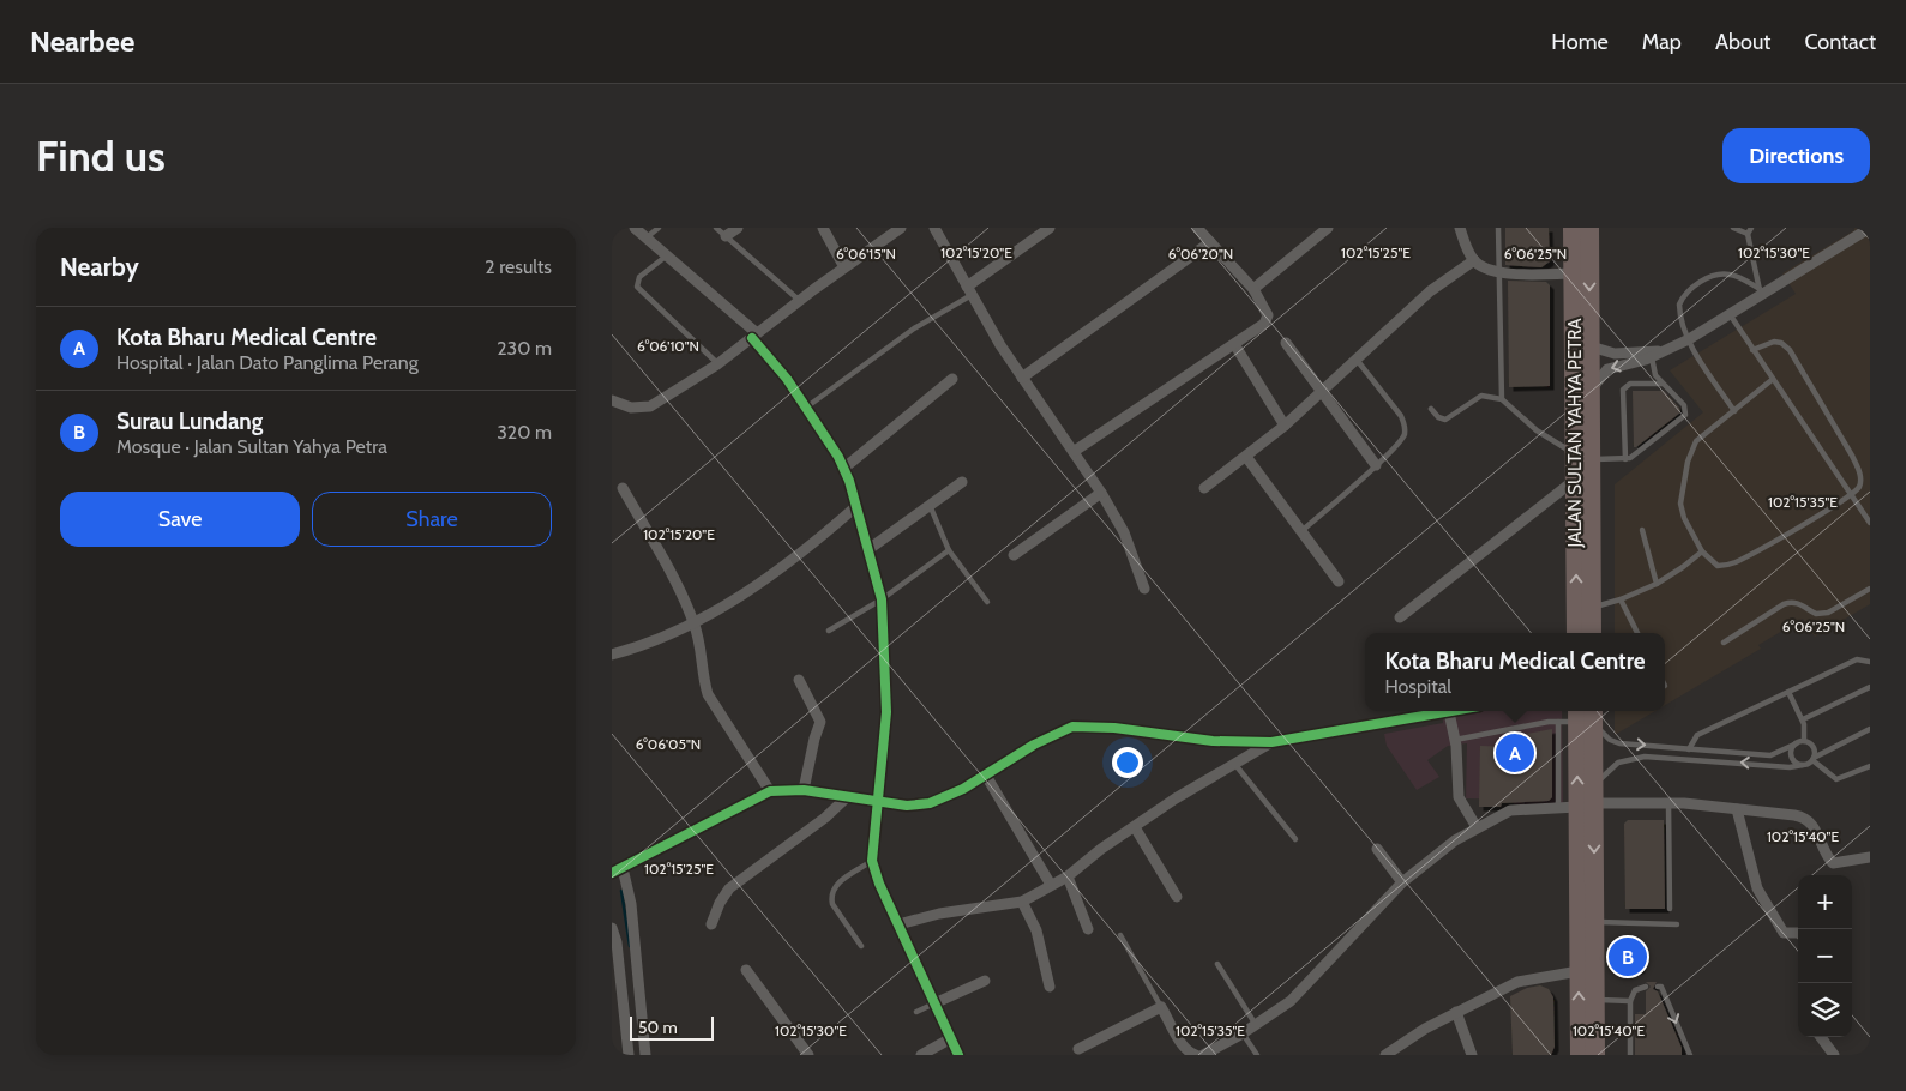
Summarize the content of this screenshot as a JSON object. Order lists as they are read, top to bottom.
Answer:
{
  "streets": {
    "highway": ["JALAN SULTAN YAHYA PETRA"]
  },
  "scale_bar": "50 m",
  "page": {
    "header": "Nearbee",
    "nav": [
      "Home",
      "Map",
      "About",
      "Contact"
    ],
    "buttons": [
      "Directions",
      ["Save", "Share"]
    ],
    "title": "Find us",
    "heading": ["Nearby", "2 results"],
    "list": [
      {
        "mark": "A",
        "name": "Kota Bharu Medical Centre",
        "note": "Hospital · Jalan Dato Panglima Perang",
        "value": "230 m"
      },
      {
        "mark": "B",
        "name": "Surau Lundang",
        "note": "Mosque · Jalan Sultan Yahya Petra",
        "value": "320 m"
      }
    ],
    "popup": ["Kota Bharu Medical Centre", "Hospital"],
    "pins": ["A", "B"],
    "map_buttons": ["+", "−"],
    "scale": "50 m"
  },
  "coordinates": [
    "102°15'20\"E",
    "102°15'25\"E",
    "102°15'30\"E",
    "6°06'15\"N",
    "6°06'20\"N",
    "6°06'25\"N",
    "6°06'10\"N",
    "102°15'35\"E",
    "6°06'05\"N",
    "102°15'40\"E"
  ]
}
